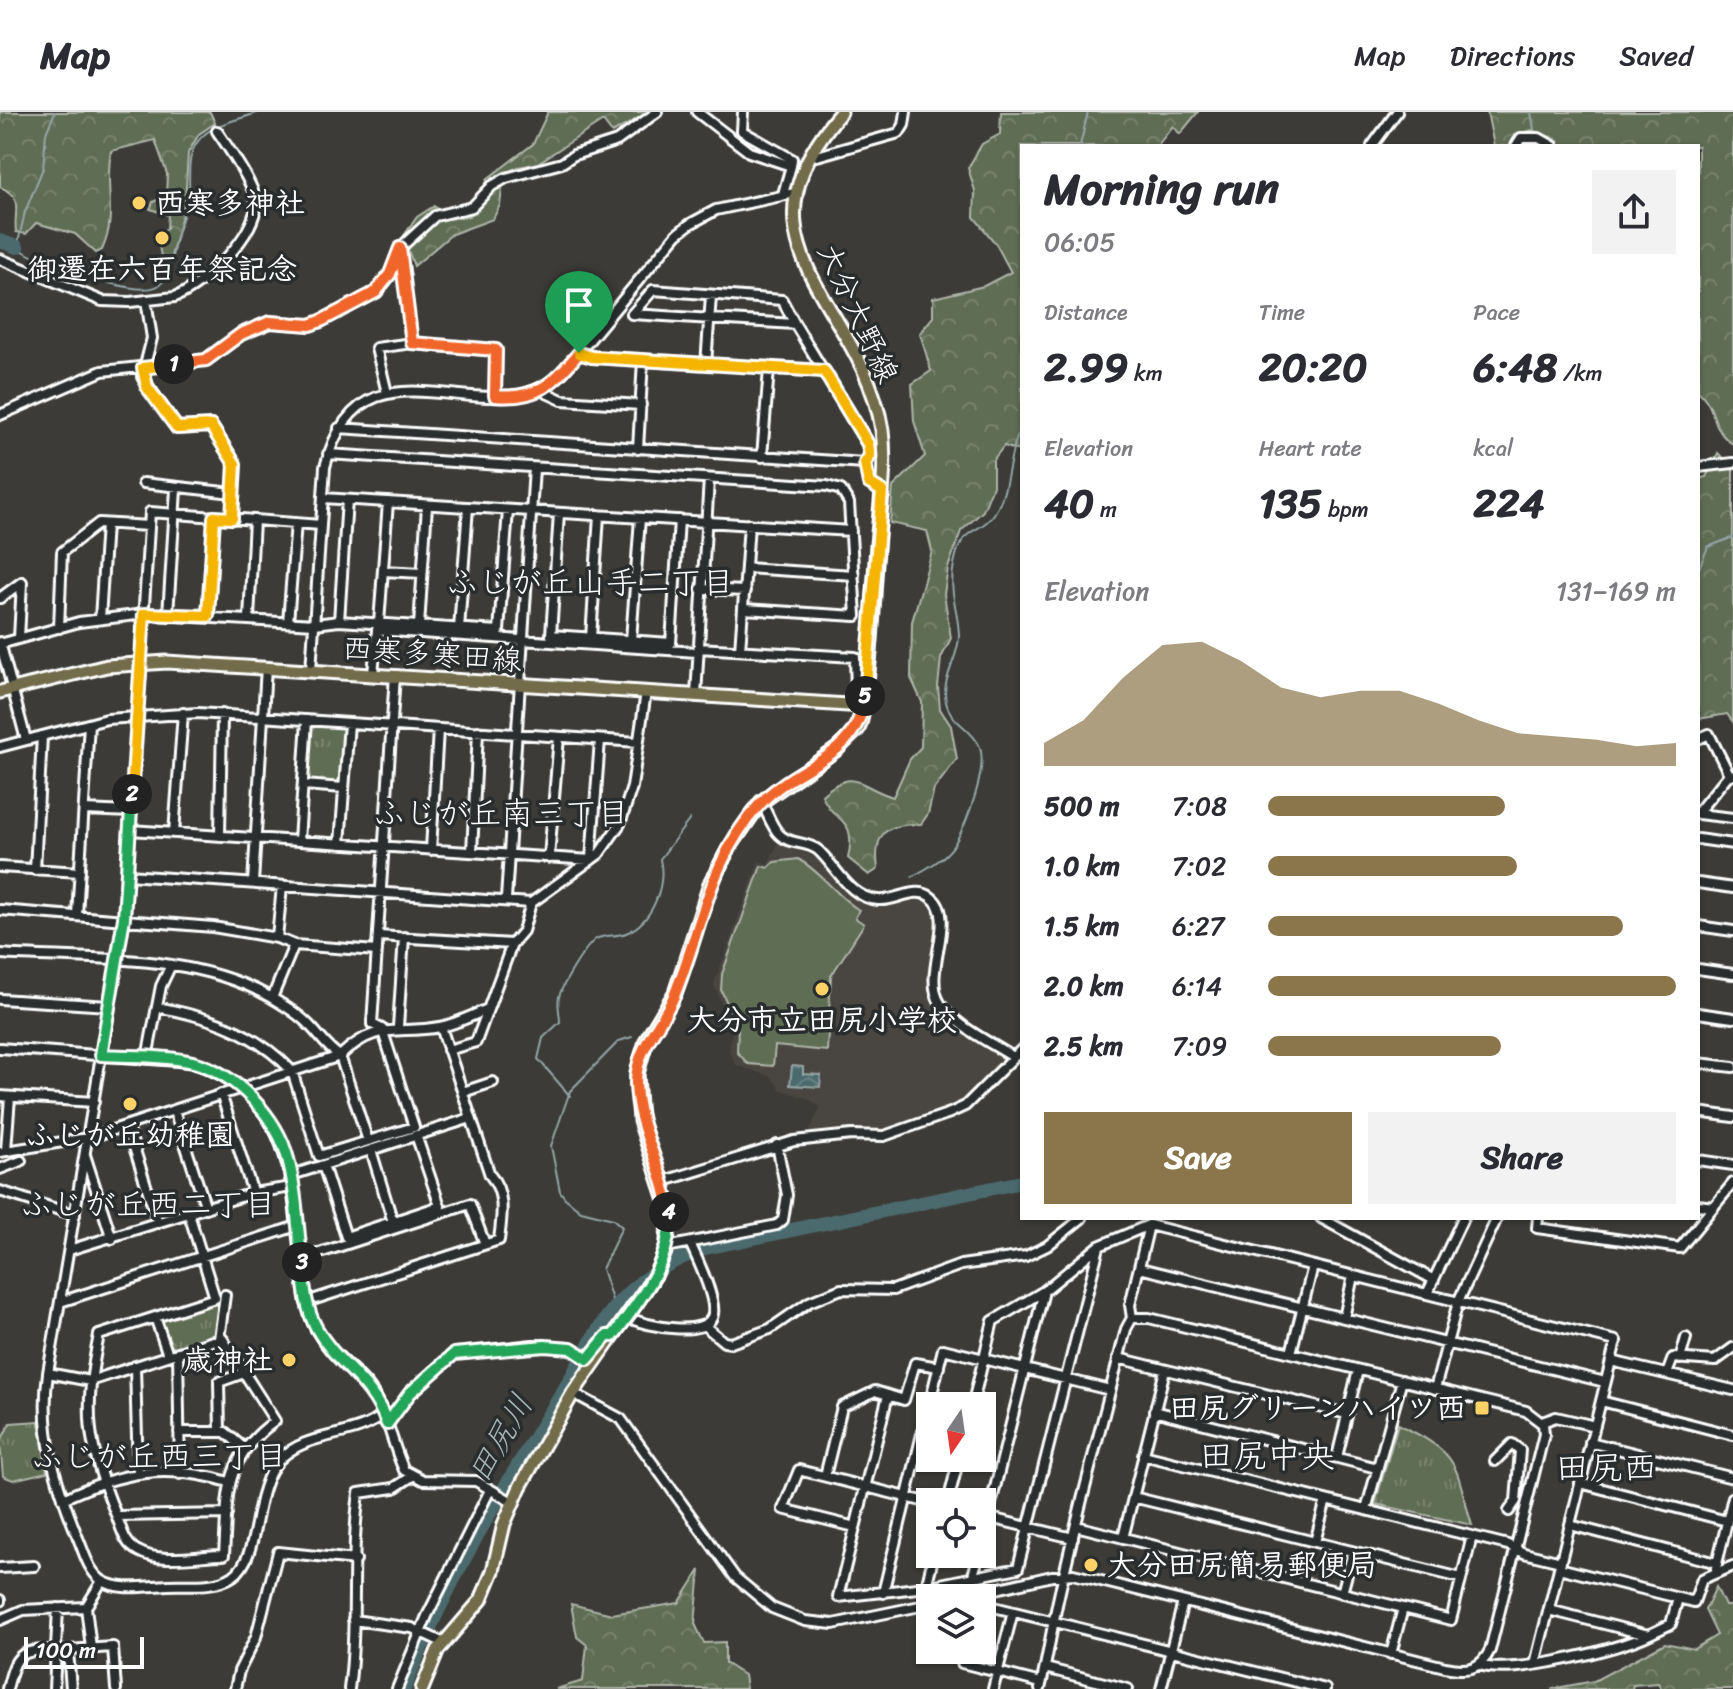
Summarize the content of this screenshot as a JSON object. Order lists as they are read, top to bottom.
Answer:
{
  "streets": {
    "main road": ["大分大野線", "西寒多寒田線"]
  },
  "crossings": [
    ["大分大野線", "西寒多寒田線"]
  ],
  "districts": [
    "ふじが丘山手二丁目",
    "ふじが丘南三丁目",
    "ふじが丘西二丁目",
    "田尻中央",
    "ふじが丘西三丁目",
    "田尻西"
  ],
  "water": ["田尻川"],
  "places": {
    "other": [
      "西寒多神社",
      "御遷在六百年祭記念",
      "大分市立田尻小学校",
      "ふじが丘幼稚園",
      "歳神社",
      "大分田尻簡易郵便局"
    ],
    "transit": ["田尻グリーンハイツ西"]
  },
  "scale_bar": "100 m",
  "north": "bottom",
  "page": {
    "header": "Map",
    "nav": ["Map", "Directions", "Saved"],
    "heading": ["Morning run", "06:05"],
    "stats": [
      ["Distance", "2.99 km"],
      ["Time", "20:20"],
      ["Pace", "6:48 /km"],
      ["Elevation", "40 m"],
      ["Heart rate", "135 bpm"],
      ["kcal", "224"]
    ],
    "pins": [
      "1",
      "5",
      "2",
      "4",
      "3"
    ],
    "chart": ["Elevation", "131–169 m"],
    "list": [
      {
        "name": "500 m",
        "note": "7:08"
      },
      {
        "name": "1.0 km",
        "note": "7:02"
      },
      {
        "name": "1.5 km",
        "note": "6:27"
      },
      {
        "name": "2.0 km",
        "note": "6:14"
      },
      {
        "name": "2.5 km",
        "note": "7:09"
      }
    ],
    "buttons": ["Save", "Share"],
    "scale": "100 m"
  }
}
